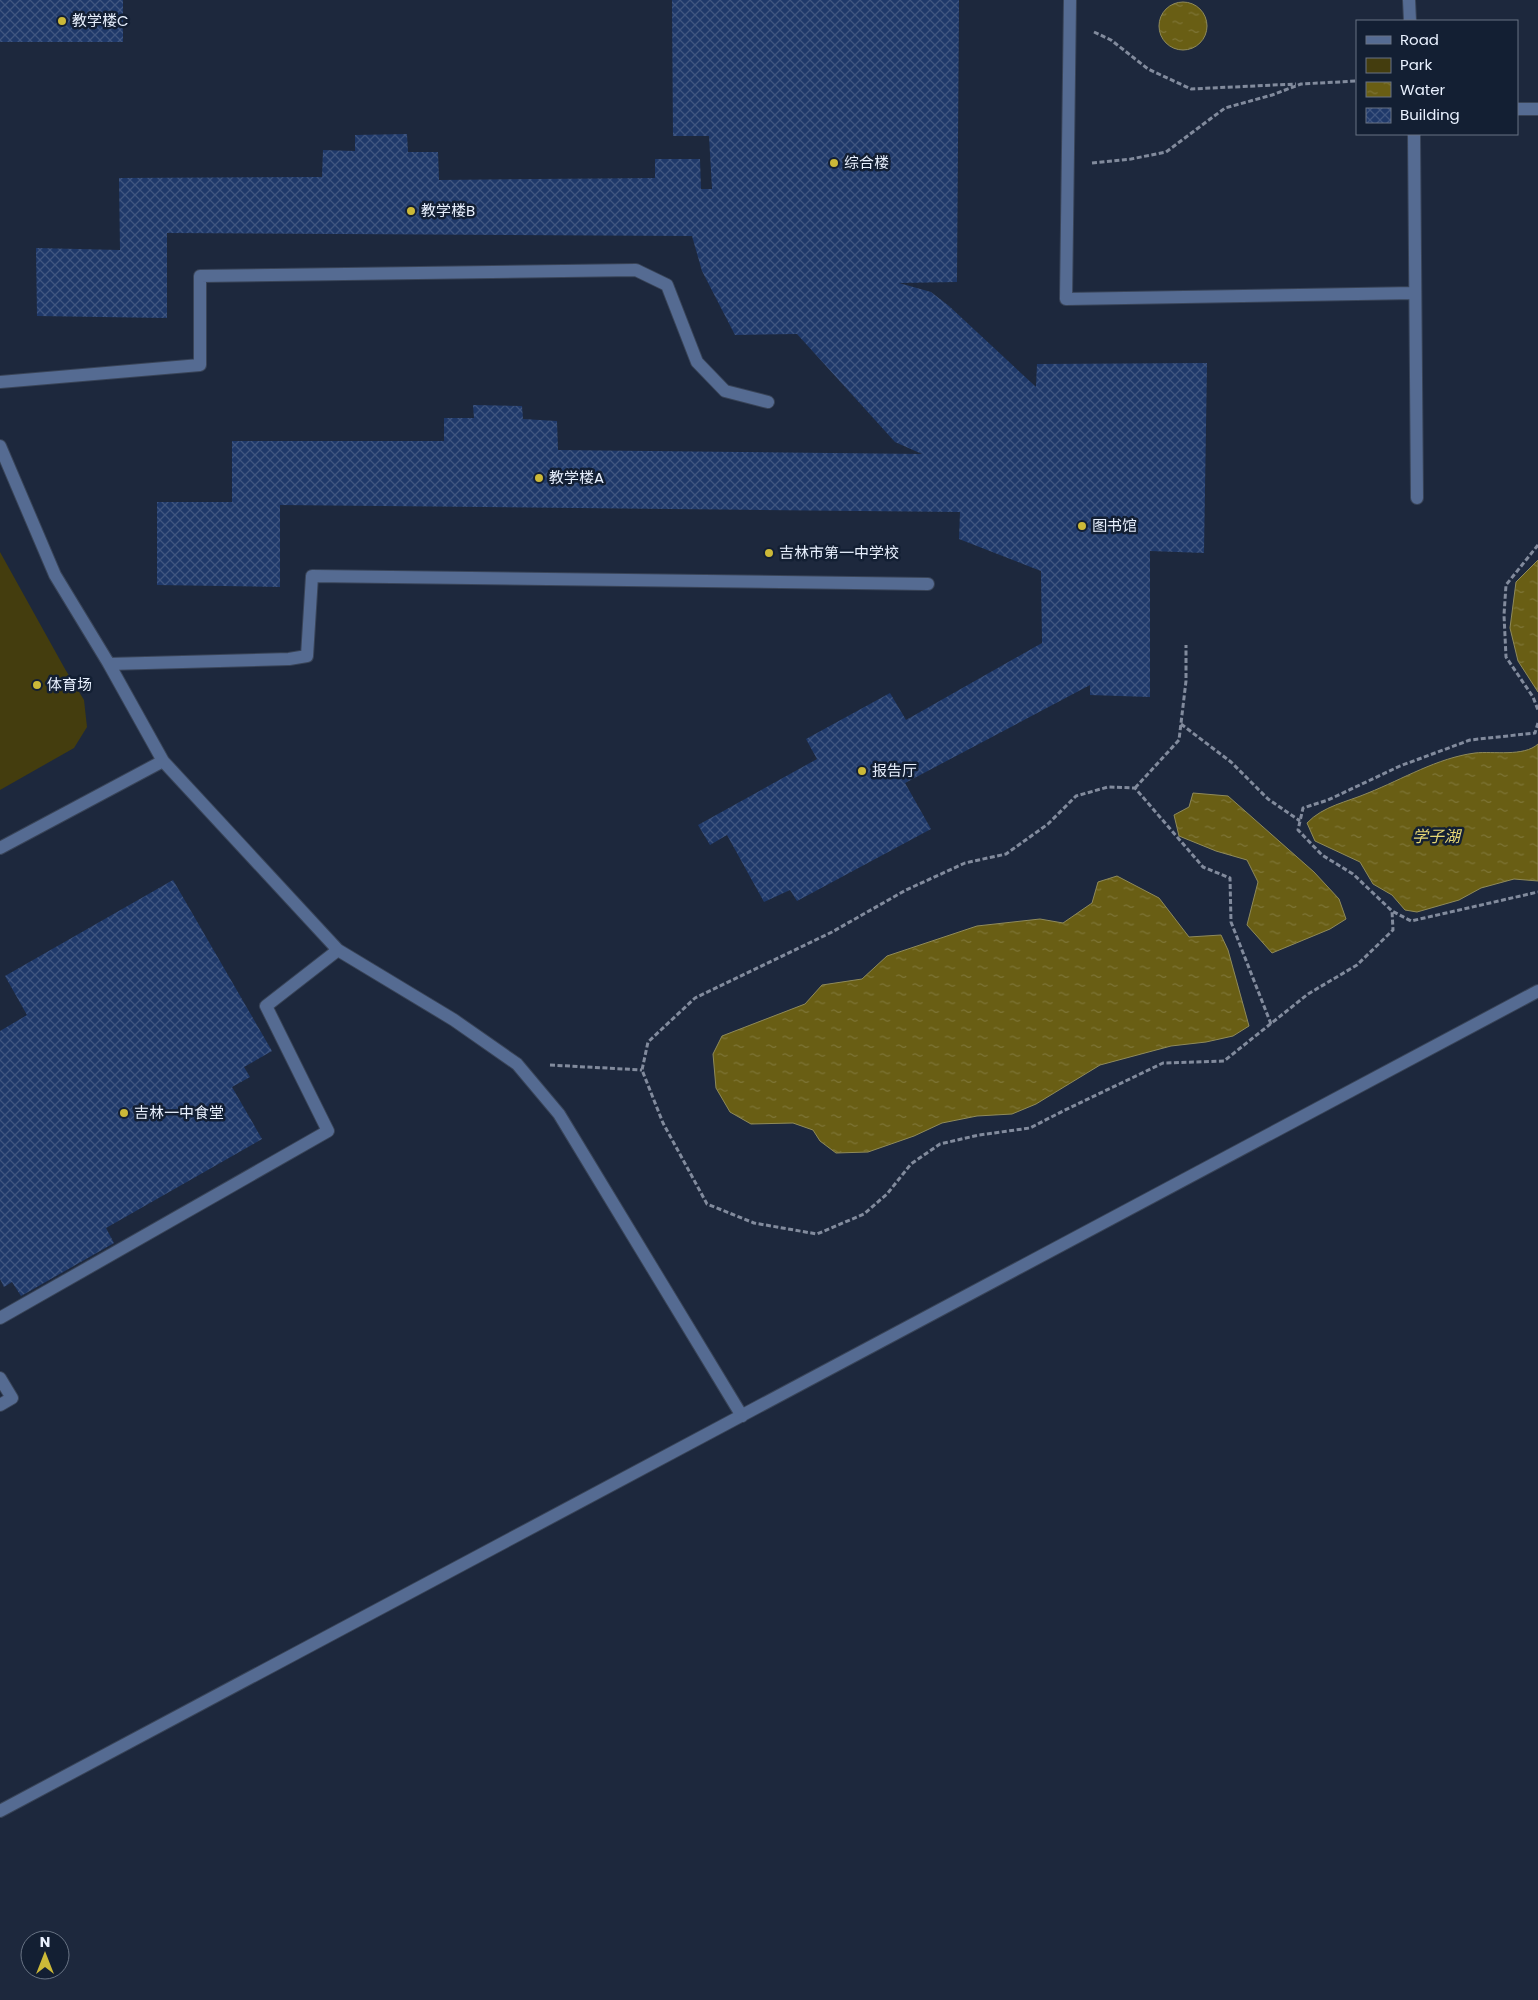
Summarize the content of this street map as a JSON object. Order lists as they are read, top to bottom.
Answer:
{
  "water": ["学子湖"],
  "places": [
    "教学楼C",
    "综合楼",
    "教学楼B",
    "教学楼A",
    "图书馆",
    "吉林市第一中学校",
    "体育场",
    "报告厅",
    "吉林一中食堂"
  ],
  "legend": [
    "Road",
    "Park",
    "Water",
    "Building"
  ],
  "north": "top"
}
